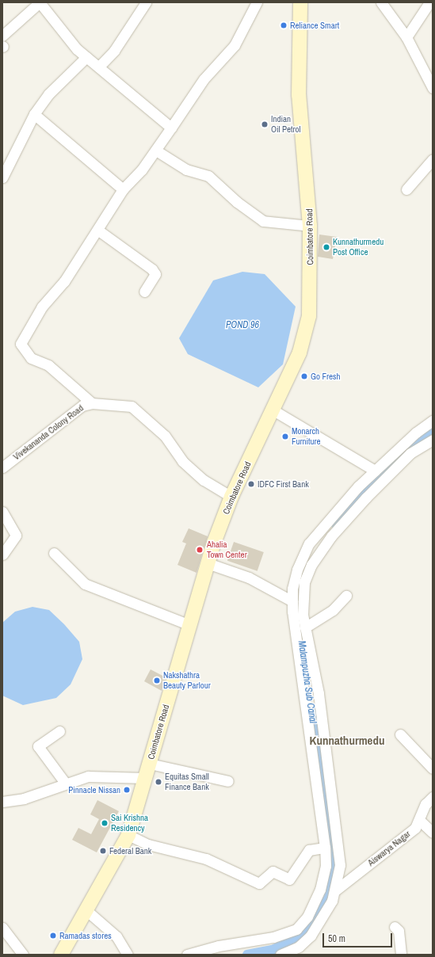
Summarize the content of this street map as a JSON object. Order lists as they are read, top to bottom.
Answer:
{
  "streets": {
    "main road": ["Coimbatore Road"],
    "street": ["Vivekananda Colony Road", "Aiswarya Nagar"]
  },
  "crossings": [
    ["Coimbatore Road", "Vivekananda Colony Road"]
  ],
  "districts": ["Kunnathurmedu"],
  "water": ["POND 96", "Malampuzha Sub Canal"],
  "places": [
    "Reliance Smart",
    "Indian Oil Petrol",
    "Kunnathurmedu Post Office",
    "Go Fresh",
    "Monarch Furniture",
    "IDFC First Bank",
    "Ahalia Town Center",
    "Nakshathra Beauty Parlour",
    "Equitas Small Finance Bank",
    "Pinnacle Nissan",
    "Sai Krishna Residency",
    "Federal Bank",
    "Ramadas stores"
  ],
  "scale_bar": "50 m"
}
